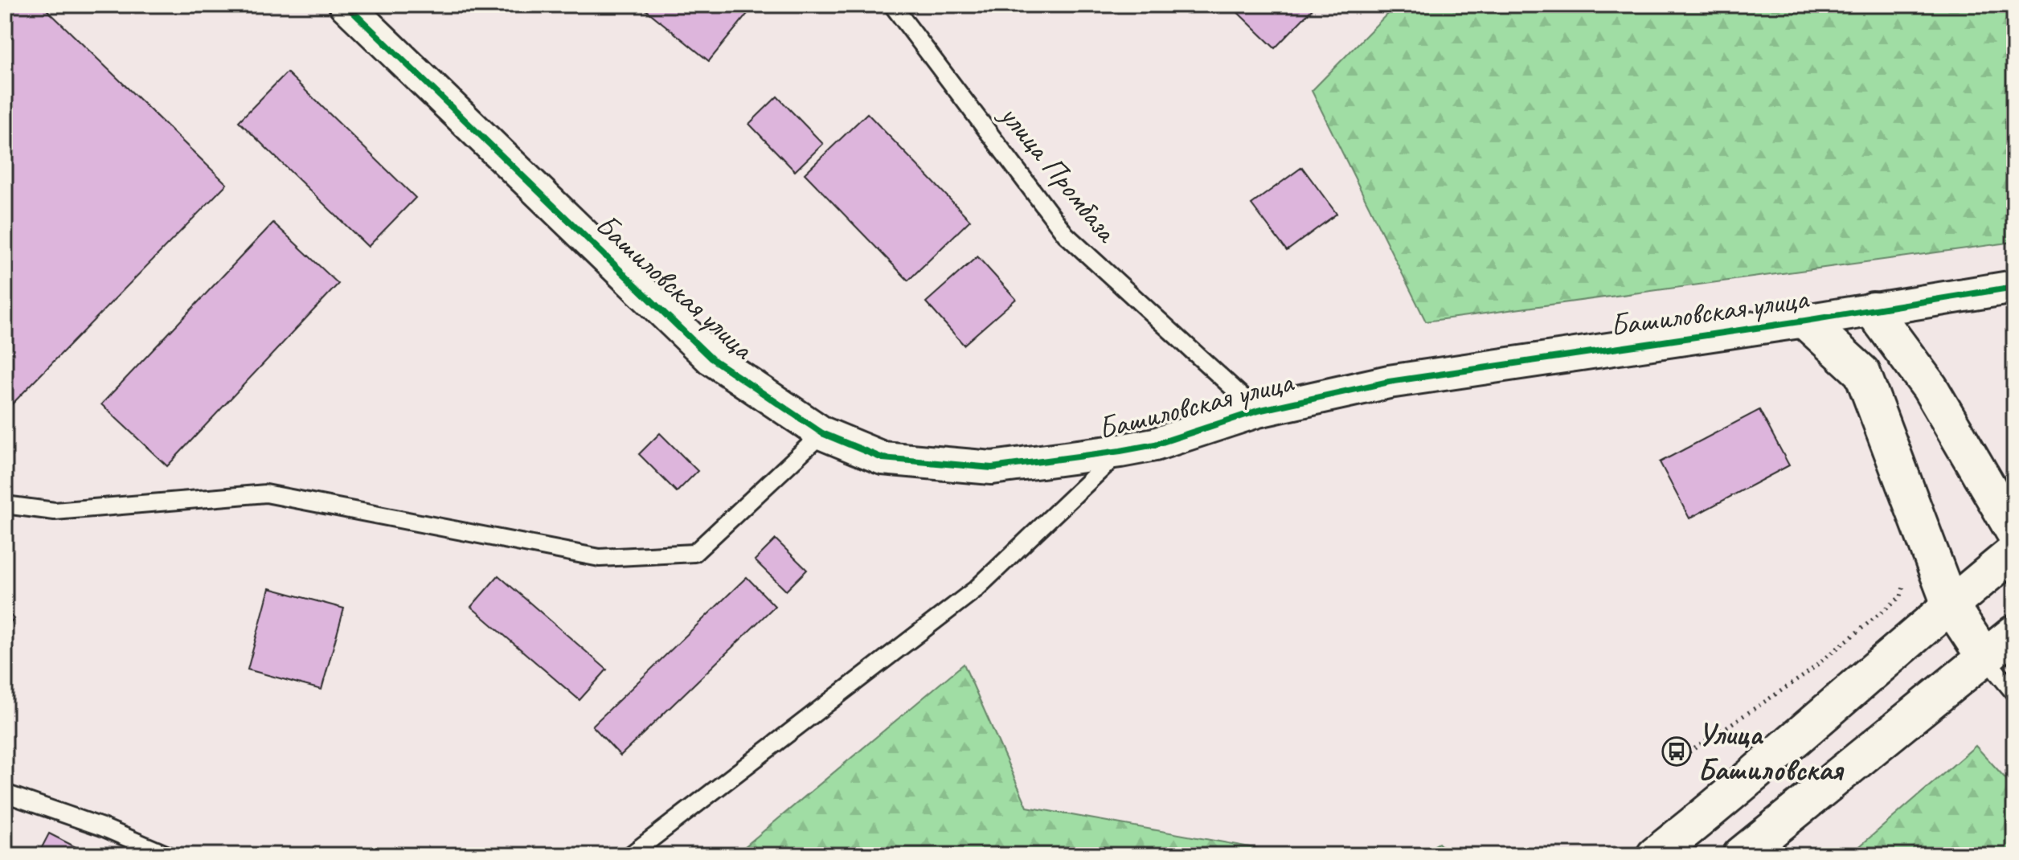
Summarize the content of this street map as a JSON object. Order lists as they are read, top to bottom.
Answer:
{
  "streets": {
    "street": ["Башиловская улица"],
    "lane": ["улица Промбаза"]
  },
  "crossings": [
    ["улица Промбаза", "Башиловская улица"]
  ],
  "places": {
    "bus stop": ["Улица Башиловская"]
  }
}
